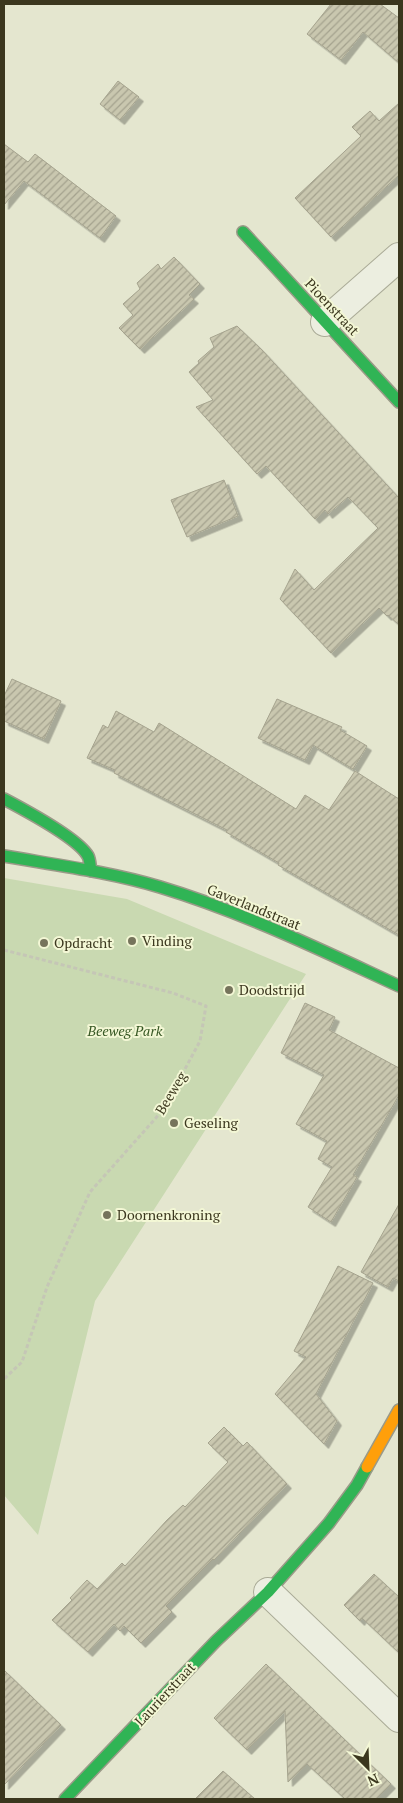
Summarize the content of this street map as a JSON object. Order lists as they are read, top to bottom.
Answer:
{
  "streets": {
    "street": ["Pioenstraat", "Gaverlandstraat", "Laurierstraat"],
    "path": ["Beeweg"]
  },
  "parks": ["Beeweg Park"],
  "places": [
    "Vinding",
    "Opdracht",
    "Doodstrijd",
    "Geseling",
    "Doornenkroning"
  ],
  "north": "bottom right"
}
